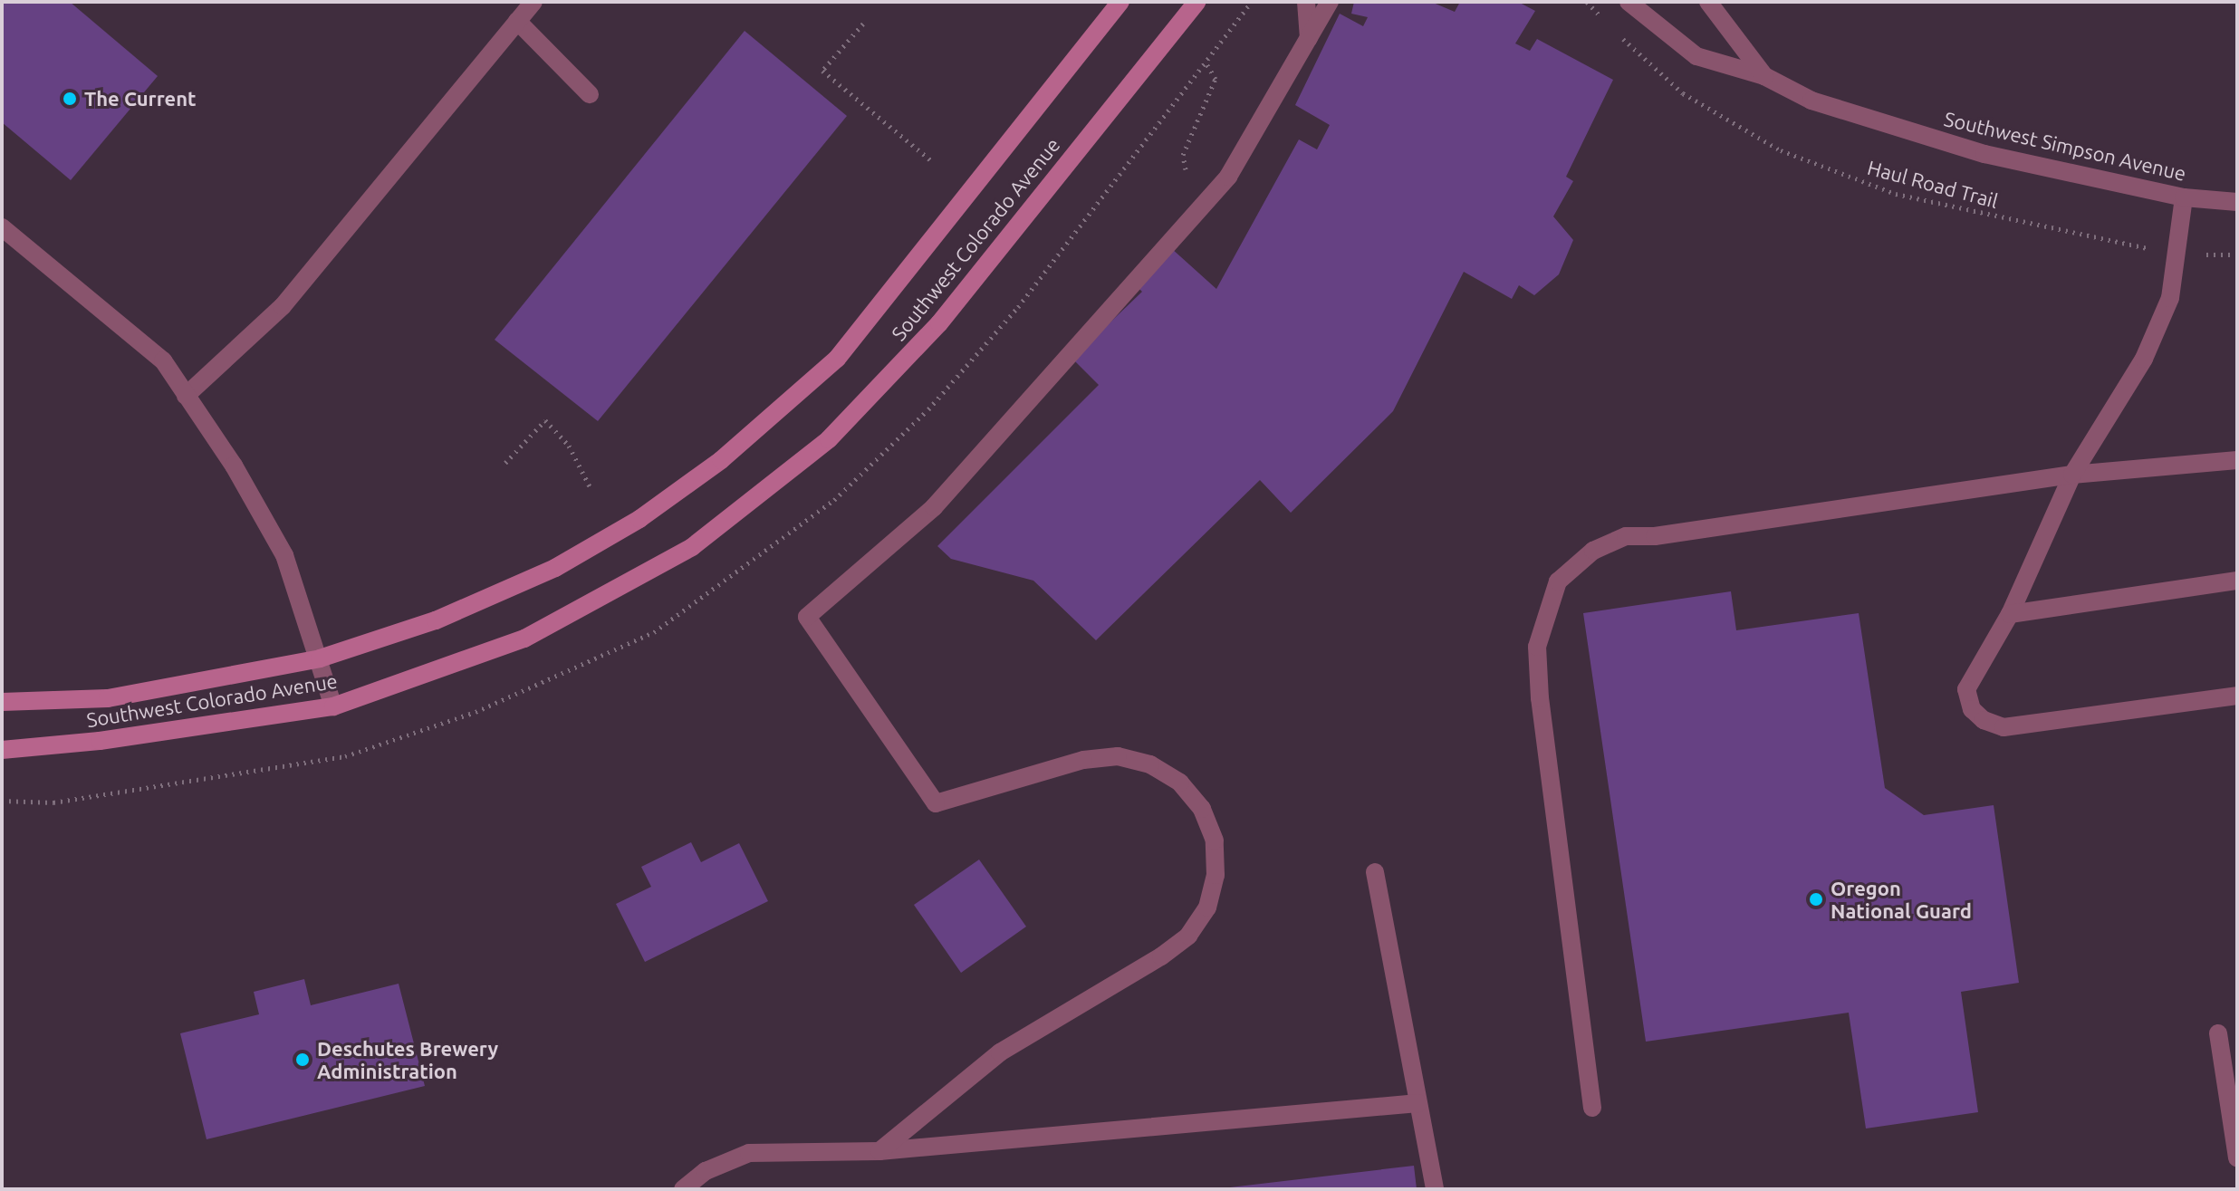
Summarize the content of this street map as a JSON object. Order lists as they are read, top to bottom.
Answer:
{
  "streets": {
    "main road": ["Southwest Colorado Avenue"],
    "street": ["Southwest Simpson Avenue"],
    "path": ["Haul Road Trail"]
  },
  "places": ["The Current", "Oregon National Guard", "Deschutes Brewery Administration"]
}
